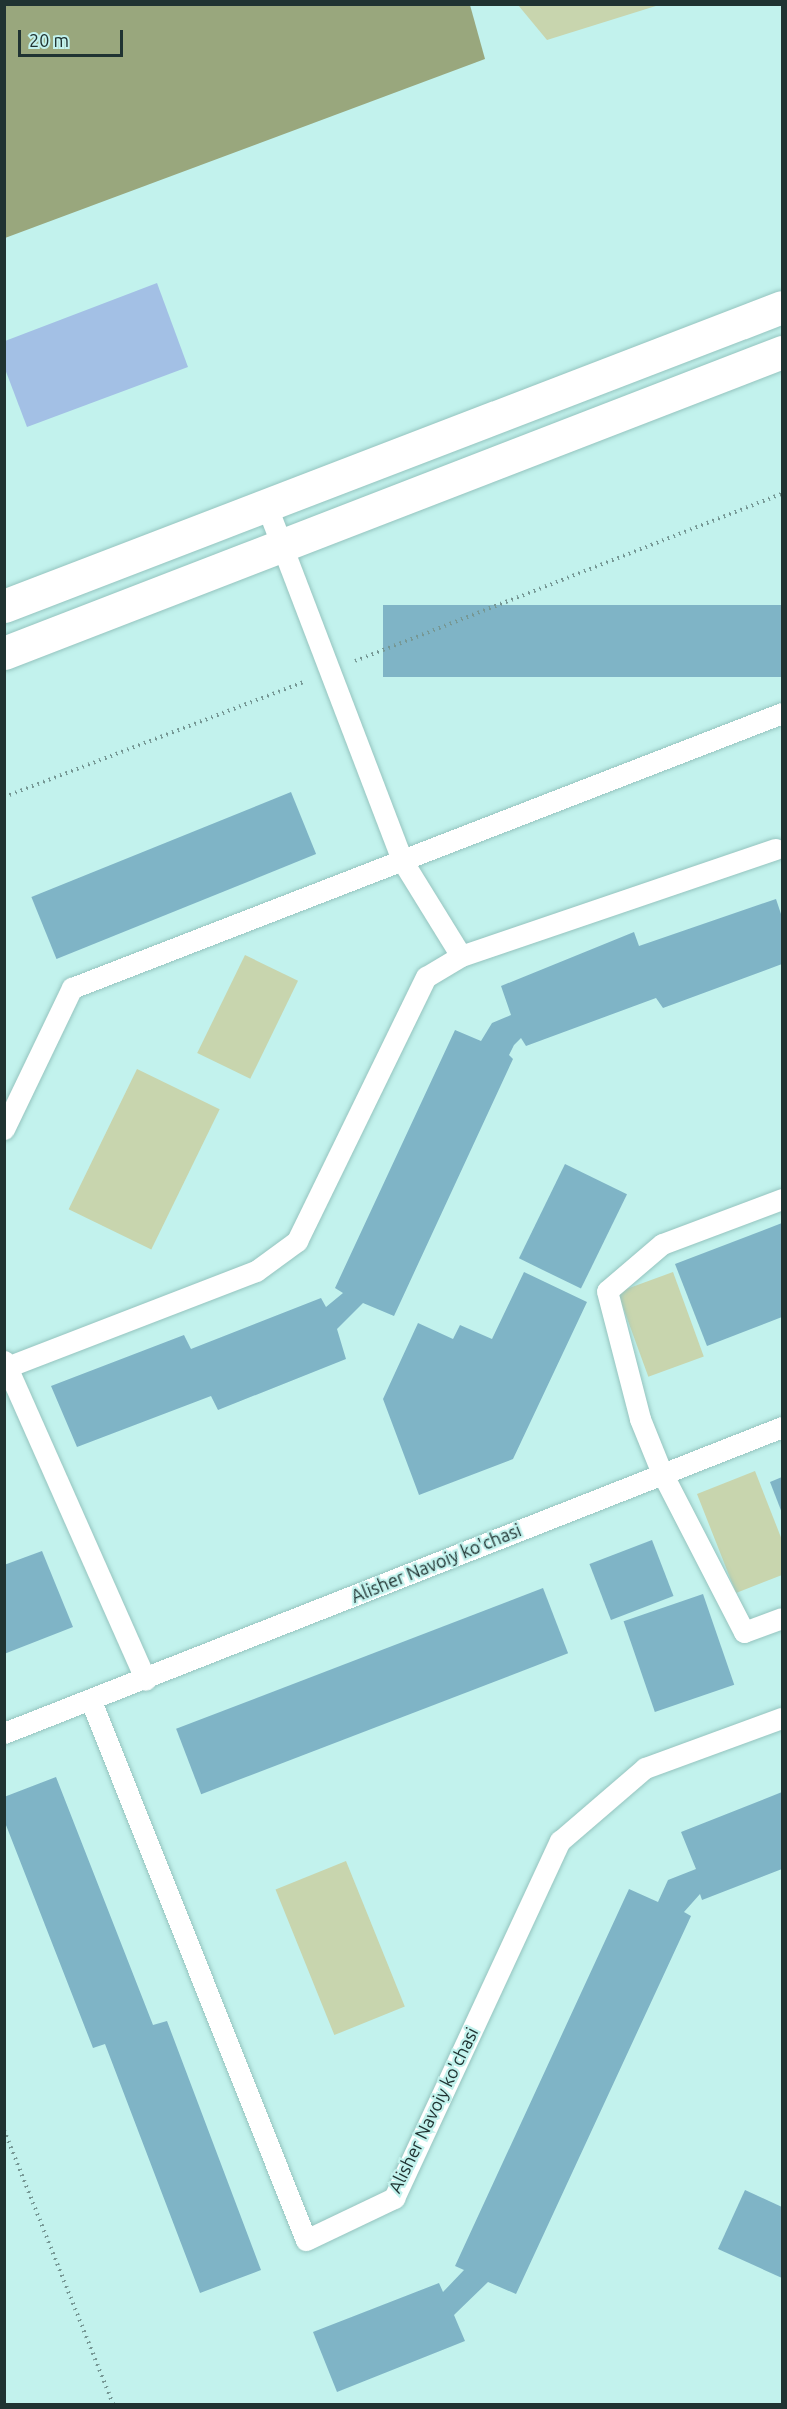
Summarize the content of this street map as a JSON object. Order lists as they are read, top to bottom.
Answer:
{
  "streets": {
    "lane": ["Alisher Navoiy ko'chasi"]
  },
  "scale_bar": "20 m"
}
